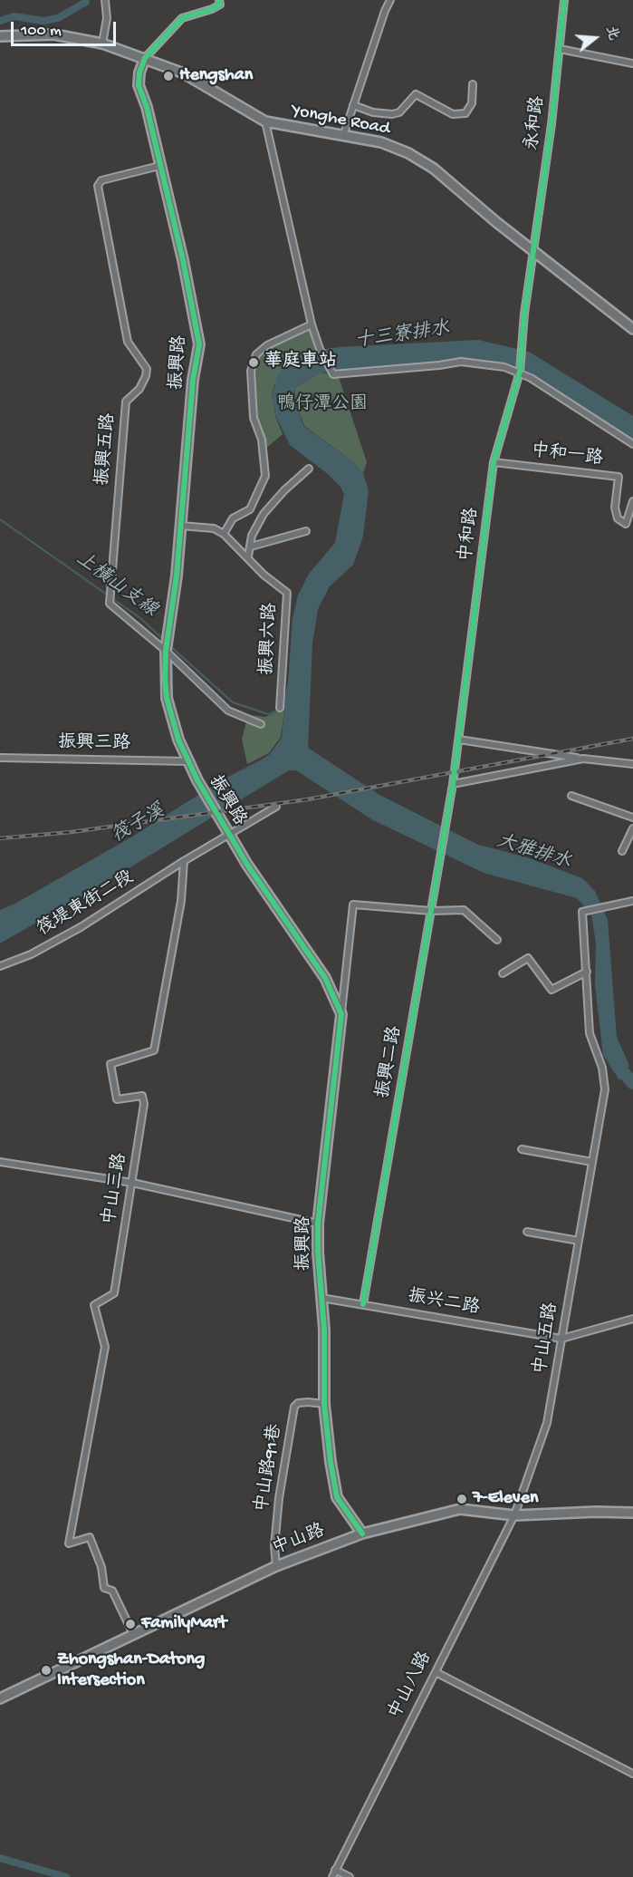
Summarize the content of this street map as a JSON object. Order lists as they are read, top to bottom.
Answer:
{
  "streets": {
    "street": [
      "Yonghe Road",
      "永和路",
      "振興路",
      "振興五路",
      "中和一路",
      "中和路",
      "振興六路",
      "振興三路",
      "筏堤東街二段",
      "振興二路",
      "中山三路",
      "振兴二路",
      "中山五路",
      "中山路91巷",
      "中山路",
      "中山八路"
    ]
  },
  "crossings": [
    ["Yonghe Road", "永和路"],
    ["Yonghe Road", "振興路"],
    ["Yonghe Road", "中和路"],
    ["永和路", "中和路"],
    ["振興路", "振興五路"],
    ["振興路", "振興六路"],
    ["振興路", "振興三路"],
    ["振興路", "振兴二路"],
    ["振興路", "中山路91巷"],
    ["振興路", "中山路"],
    ["中和一路", "中和路"],
    ["中和路", "振興二路"],
    ["筏堤東街二段", "中山三路"],
    ["振興二路", "振兴二路"],
    ["中山三路", "中山路"],
    ["振兴二路", "中山五路"],
    ["中山五路", "中山路"],
    ["中山五路", "中山八路"],
    ["中山路91巷", "中山路"],
    ["中山路", "中山八路"]
  ],
  "water": [
    "十三寮排水",
    "上橫山支線",
    "筏子溪",
    "大雅排水"
  ],
  "parks": ["鴨仔潭公園"],
  "places": [
    "Hengshan",
    "華庭車站",
    "7-Eleven",
    "FamilyMart",
    "Zhongshan-Datong Intersection"
  ],
  "scale_bar": "100 m",
  "north": "right"
}
